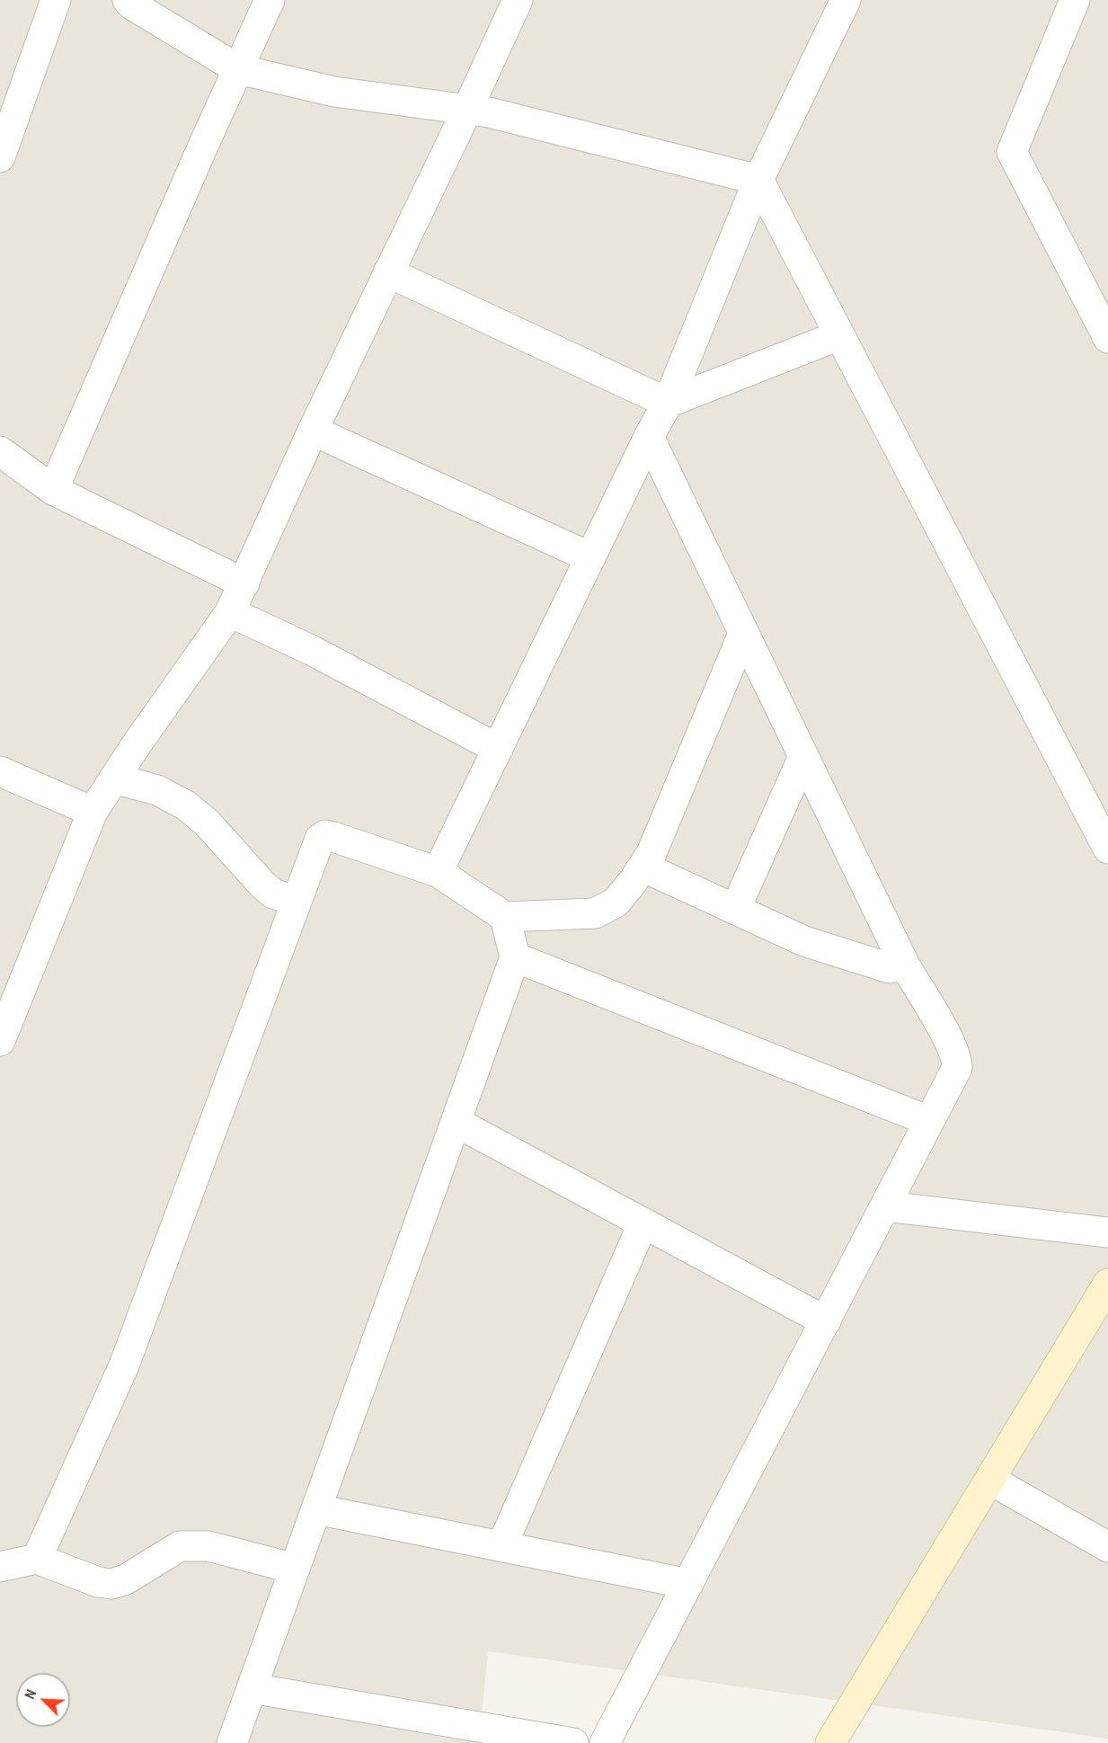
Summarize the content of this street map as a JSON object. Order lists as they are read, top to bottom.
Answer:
{
  "north": "top left"
}
